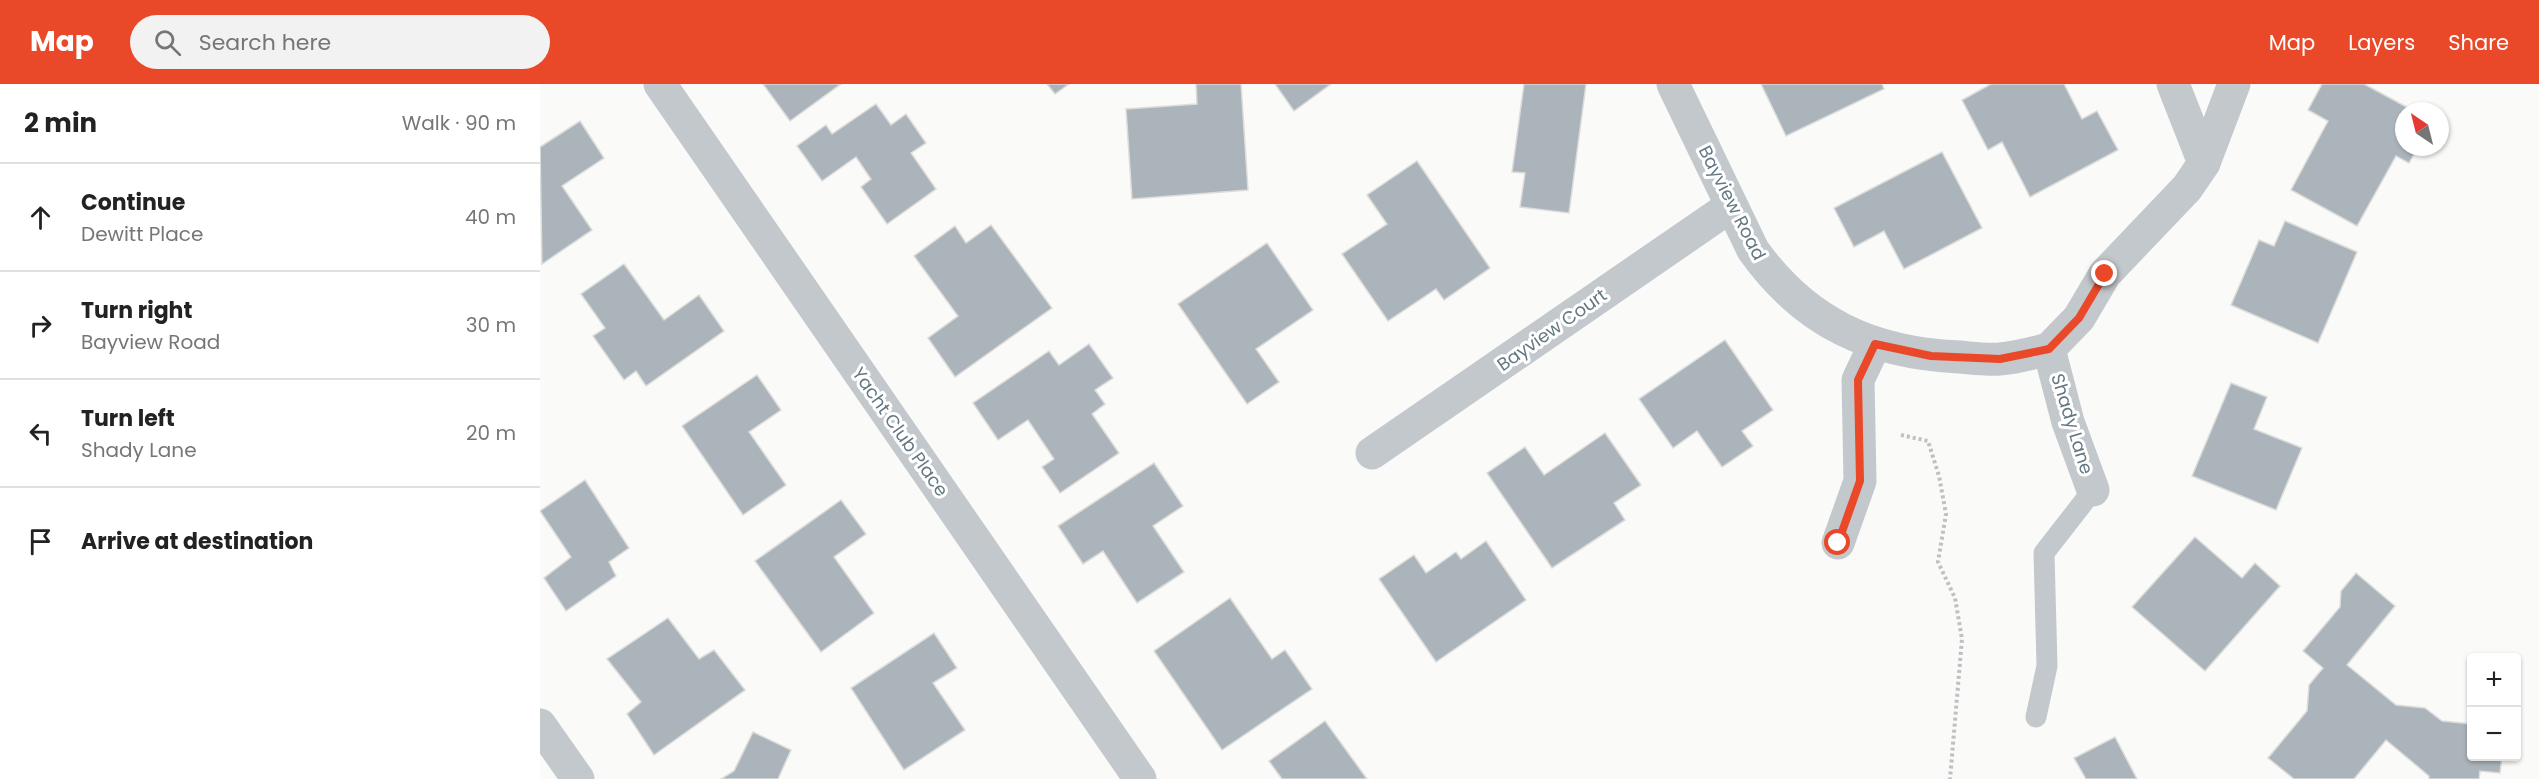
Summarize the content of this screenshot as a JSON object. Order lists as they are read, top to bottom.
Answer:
{
  "streets": {
    "street": [
      "Bayview Road",
      "Bayview Court",
      "Shady Lane",
      "Yacht Club Place"
    ]
  },
  "crossings": [
    ["Bayview Road", "Bayview Court"],
    ["Bayview Road", "Shady Lane"]
  ],
  "north": "top left",
  "page": {
    "header": "Map",
    "search": "Search here",
    "nav": ["Map", "Layers", "Share"],
    "heading": ["2 min", "Walk · 90 m"],
    "list": [
      ["Continue", "Dewitt Place", "40 m"],
      ["Turn right", "Bayview Road", "30 m"],
      ["Turn left", "Shady Lane", "20 m"],
      "Arrive at destination"
    ],
    "map_buttons": ["+", "−"]
  }
}
